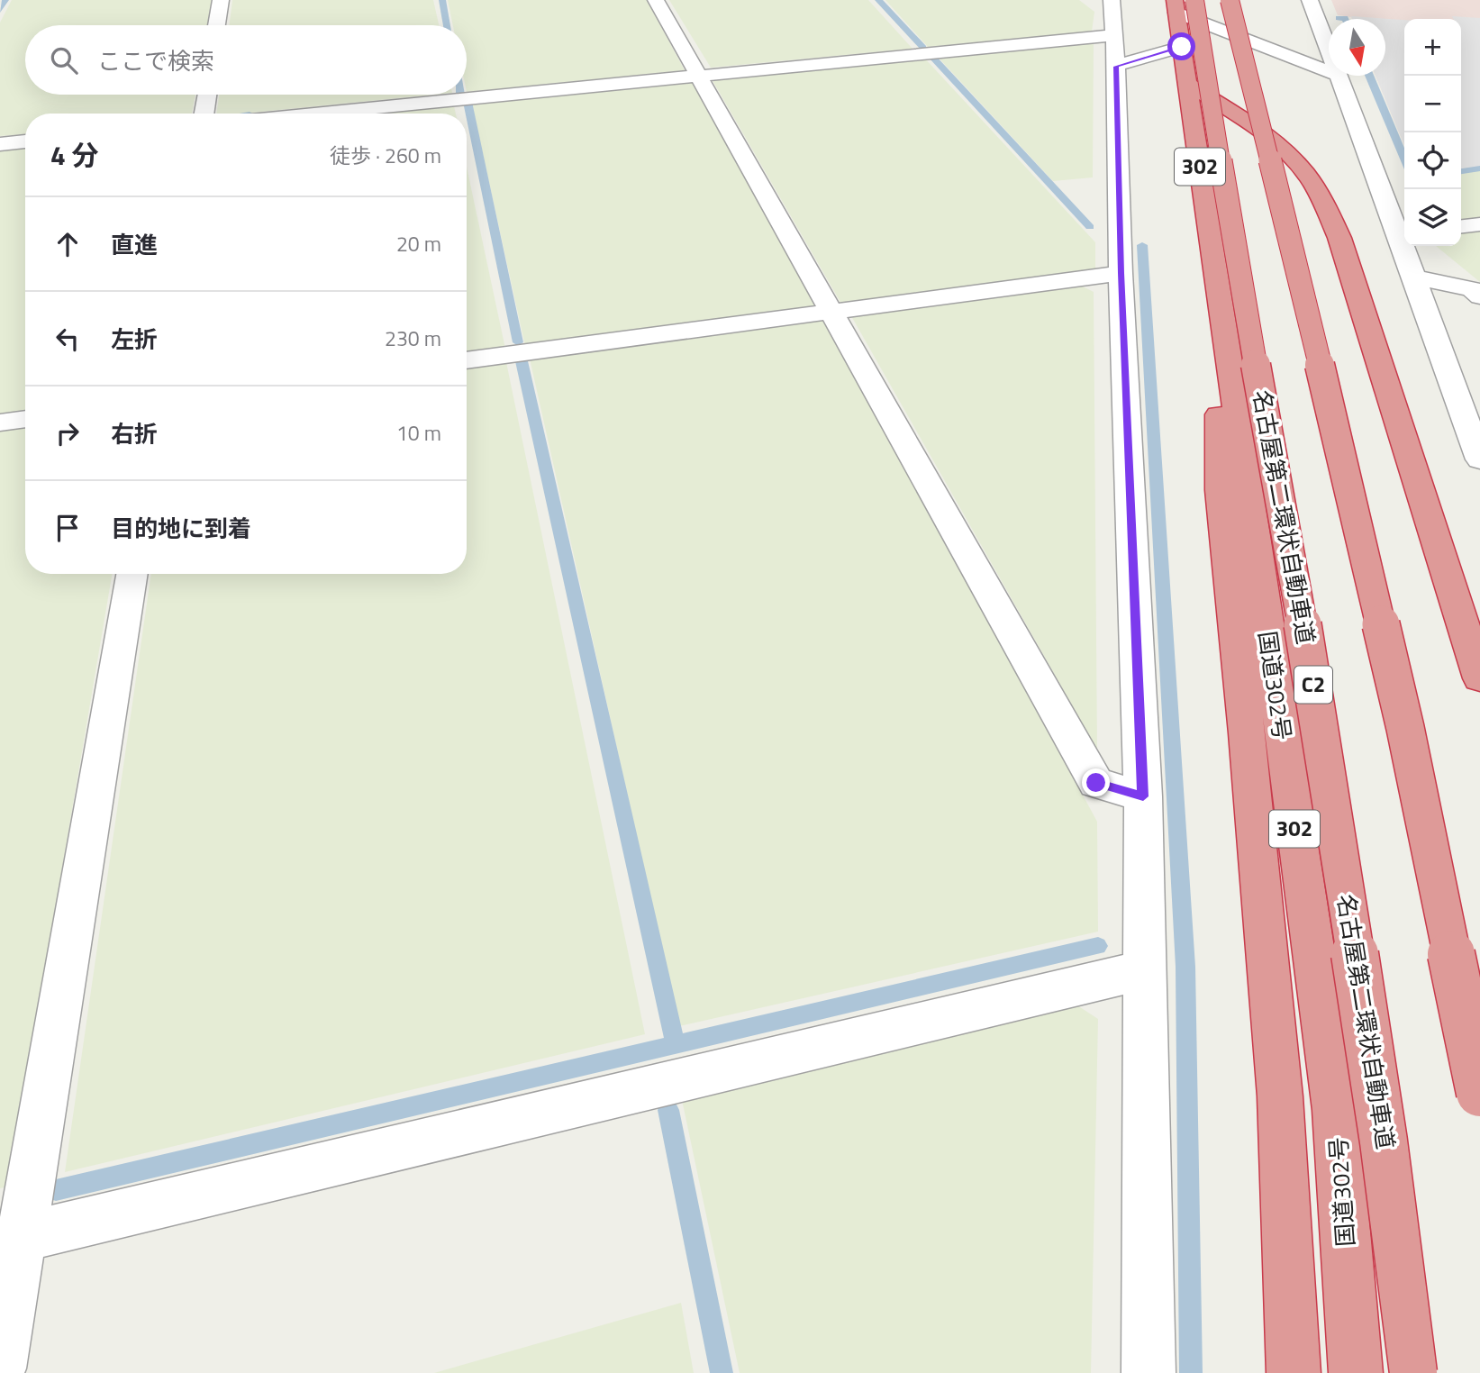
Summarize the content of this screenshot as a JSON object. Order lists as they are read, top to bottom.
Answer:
{
  "streets": {
    "highway": [
      "302",
      "名古屋第二環状自動車道",
      "C2",
      "国道302号"
    ]
  },
  "crossings": [
    ["名古屋第二環状自動車道", "国道302号"]
  ],
  "north": "bottom",
  "page": {
    "map_buttons": ["+", "−"],
    "search": "ここで検索",
    "heading": ["4 分", "徒歩 · 260 m"],
    "list": [
      ["直進", "20 m"],
      ["左折", "230 m"],
      ["右折", "10 m"],
      "目的地に到着"
    ]
  }
}
